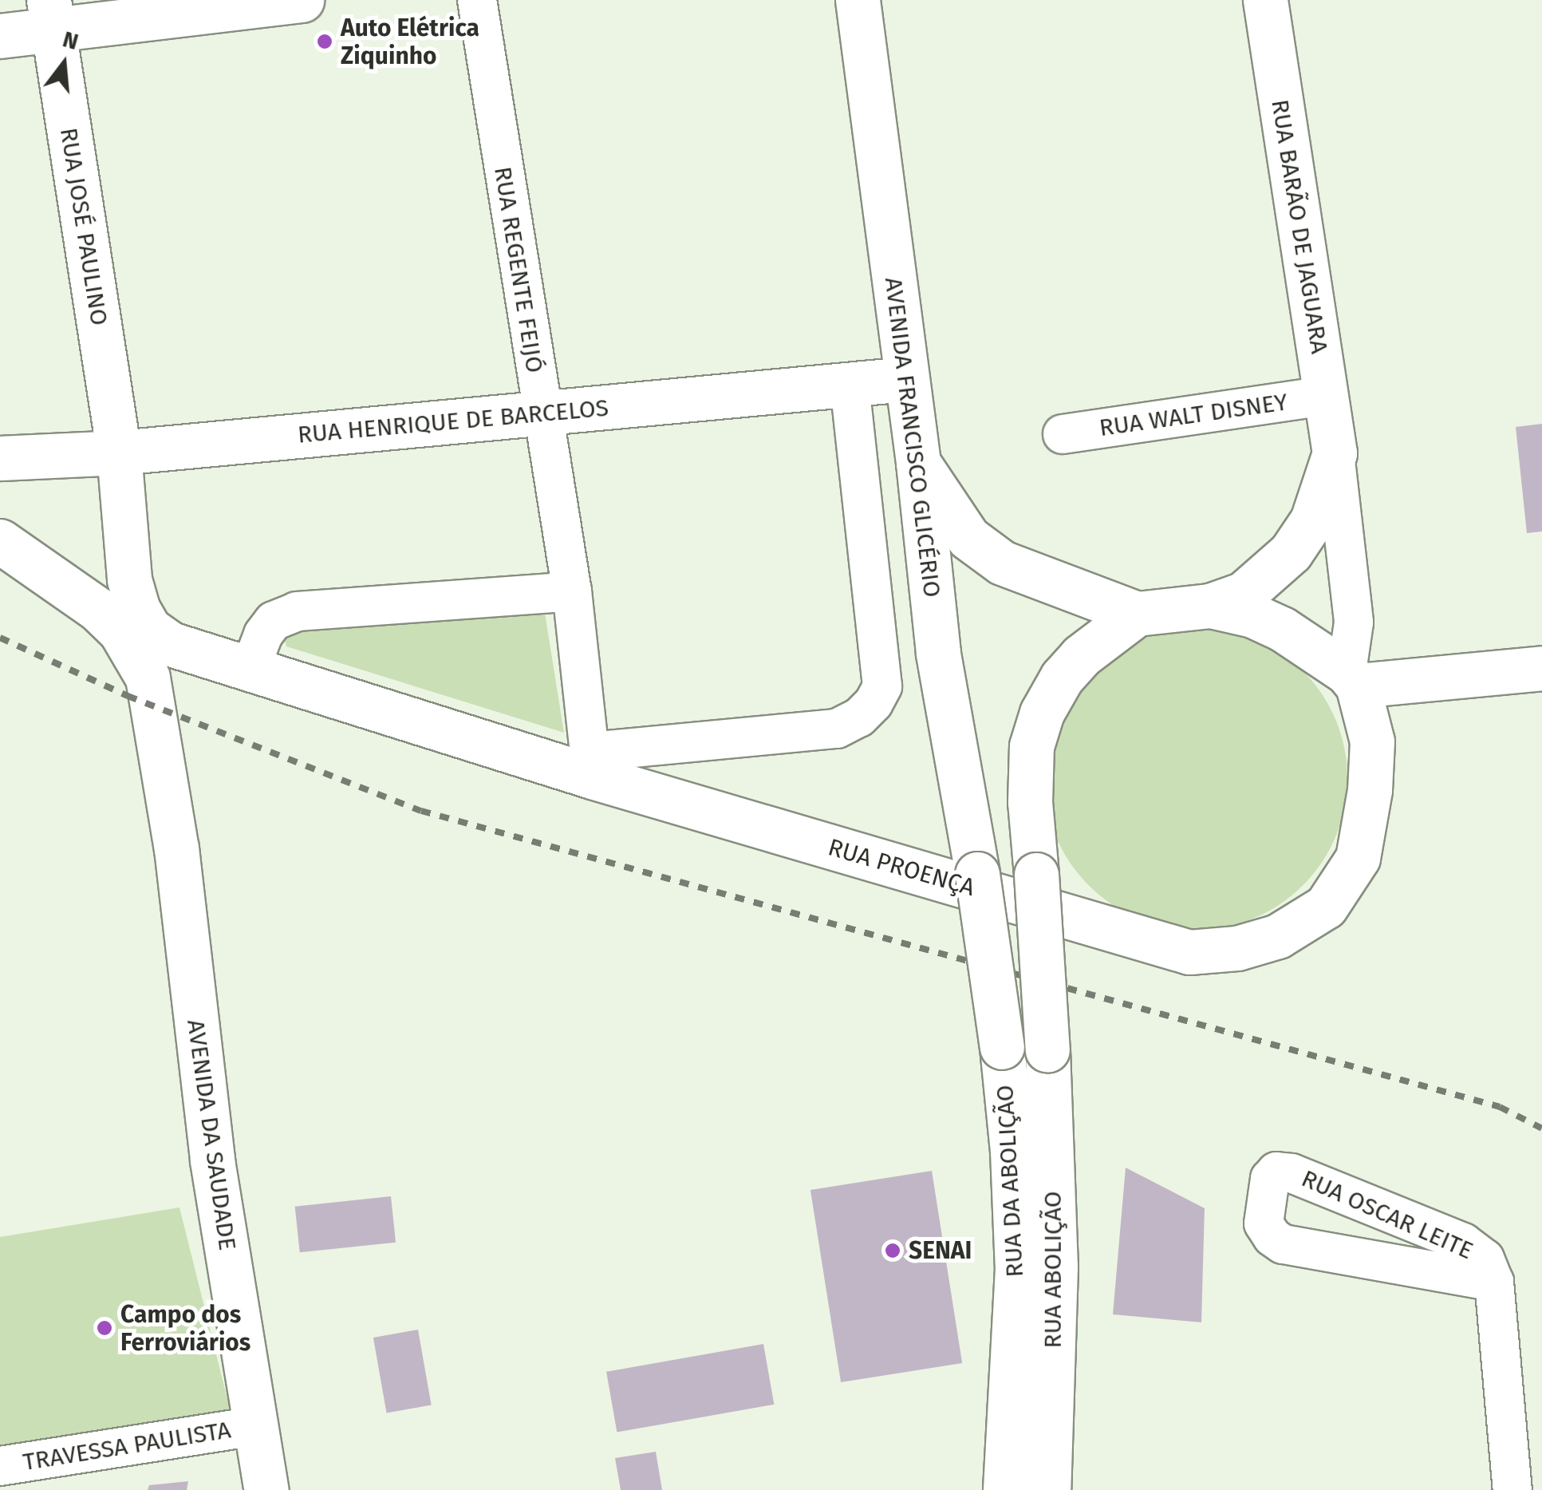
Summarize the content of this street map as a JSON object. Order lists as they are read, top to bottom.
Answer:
{
  "streets": {
    "main road": [
      "RUA JOSÉ PAULINO",
      "RUA BARÃO DE JAGUARA",
      "RUA HENRIQUE DE BARCELOS",
      "AVENIDA FRANCISCO GLICÉRIO",
      "RUA PROENÇA",
      "AVENIDA DA SAUDADE",
      "RUA DA ABOLIÇÃO",
      "RUA ABOLIÇÃO"
    ],
    "street": [
      "RUA REGENTE FEIJÓ",
      "RUA WALT DISNEY",
      "RUA OSCAR LEITE",
      "TRAVESSA PAULISTA"
    ]
  },
  "crossings": [
    ["RUA JOSÉ PAULINO", "RUA HENRIQUE DE BARCELOS"],
    ["RUA JOSÉ PAULINO", "RUA PROENÇA"],
    ["RUA BARÃO DE JAGUARA", "RUA WALT DISNEY"],
    ["RUA REGENTE FEIJÓ", "RUA HENRIQUE DE BARCELOS"],
    ["RUA REGENTE FEIJÓ", "RUA PROENÇA"],
    ["RUA HENRIQUE DE BARCELOS", "AVENIDA FRANCISCO GLICÉRIO"],
    ["RUA HENRIQUE DE BARCELOS", "RUA PROENÇA"],
    ["AVENIDA FRANCISCO GLICÉRIO", "RUA DA ABOLIÇÃO"],
    ["AVENIDA DA SAUDADE", "TRAVESSA PAULISTA"]
  ],
  "places": ["Auto Elétrica Ziquinho", "SENAI", "Campo dos Ferroviários"],
  "north": "top"
}
